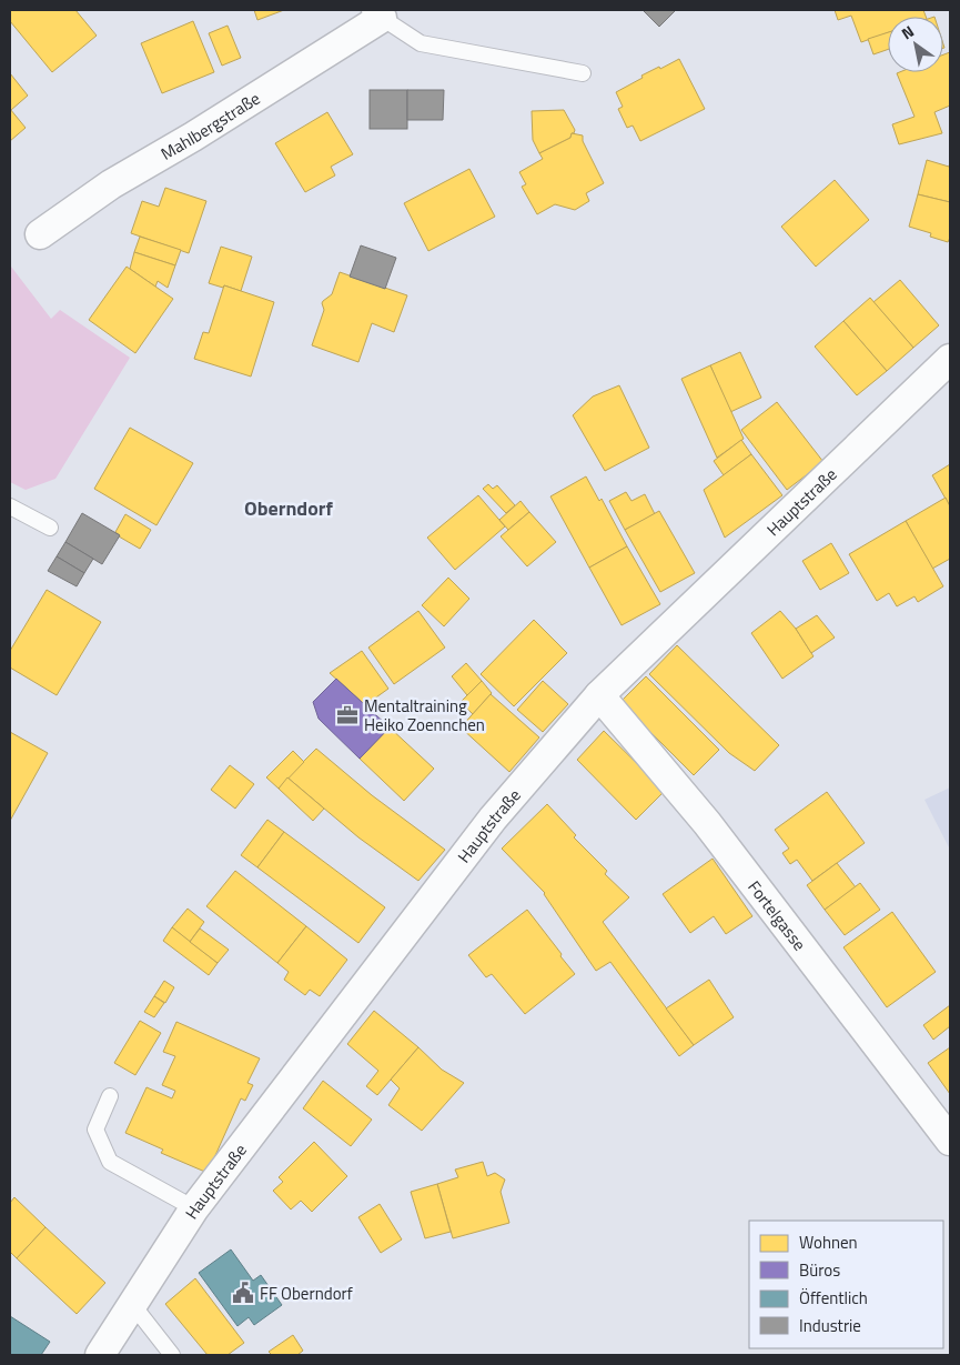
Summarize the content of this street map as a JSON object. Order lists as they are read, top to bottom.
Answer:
{
  "streets": {
    "street": ["Mahlbergstraße", "Hauptstraße", "Fortelgasse"]
  },
  "crossings": [
    ["Hauptstraße", "Fortelgasse"]
  ],
  "districts": ["Oberndorf"],
  "places": {
    "office": ["Mentaltraining Heiko Zoennchen"],
    "public building": ["FF Oberndorf"]
  },
  "legend": [
    "Wohnen",
    "Büros",
    "Öffentlich",
    "Industrie"
  ],
  "north": "top left"
}
